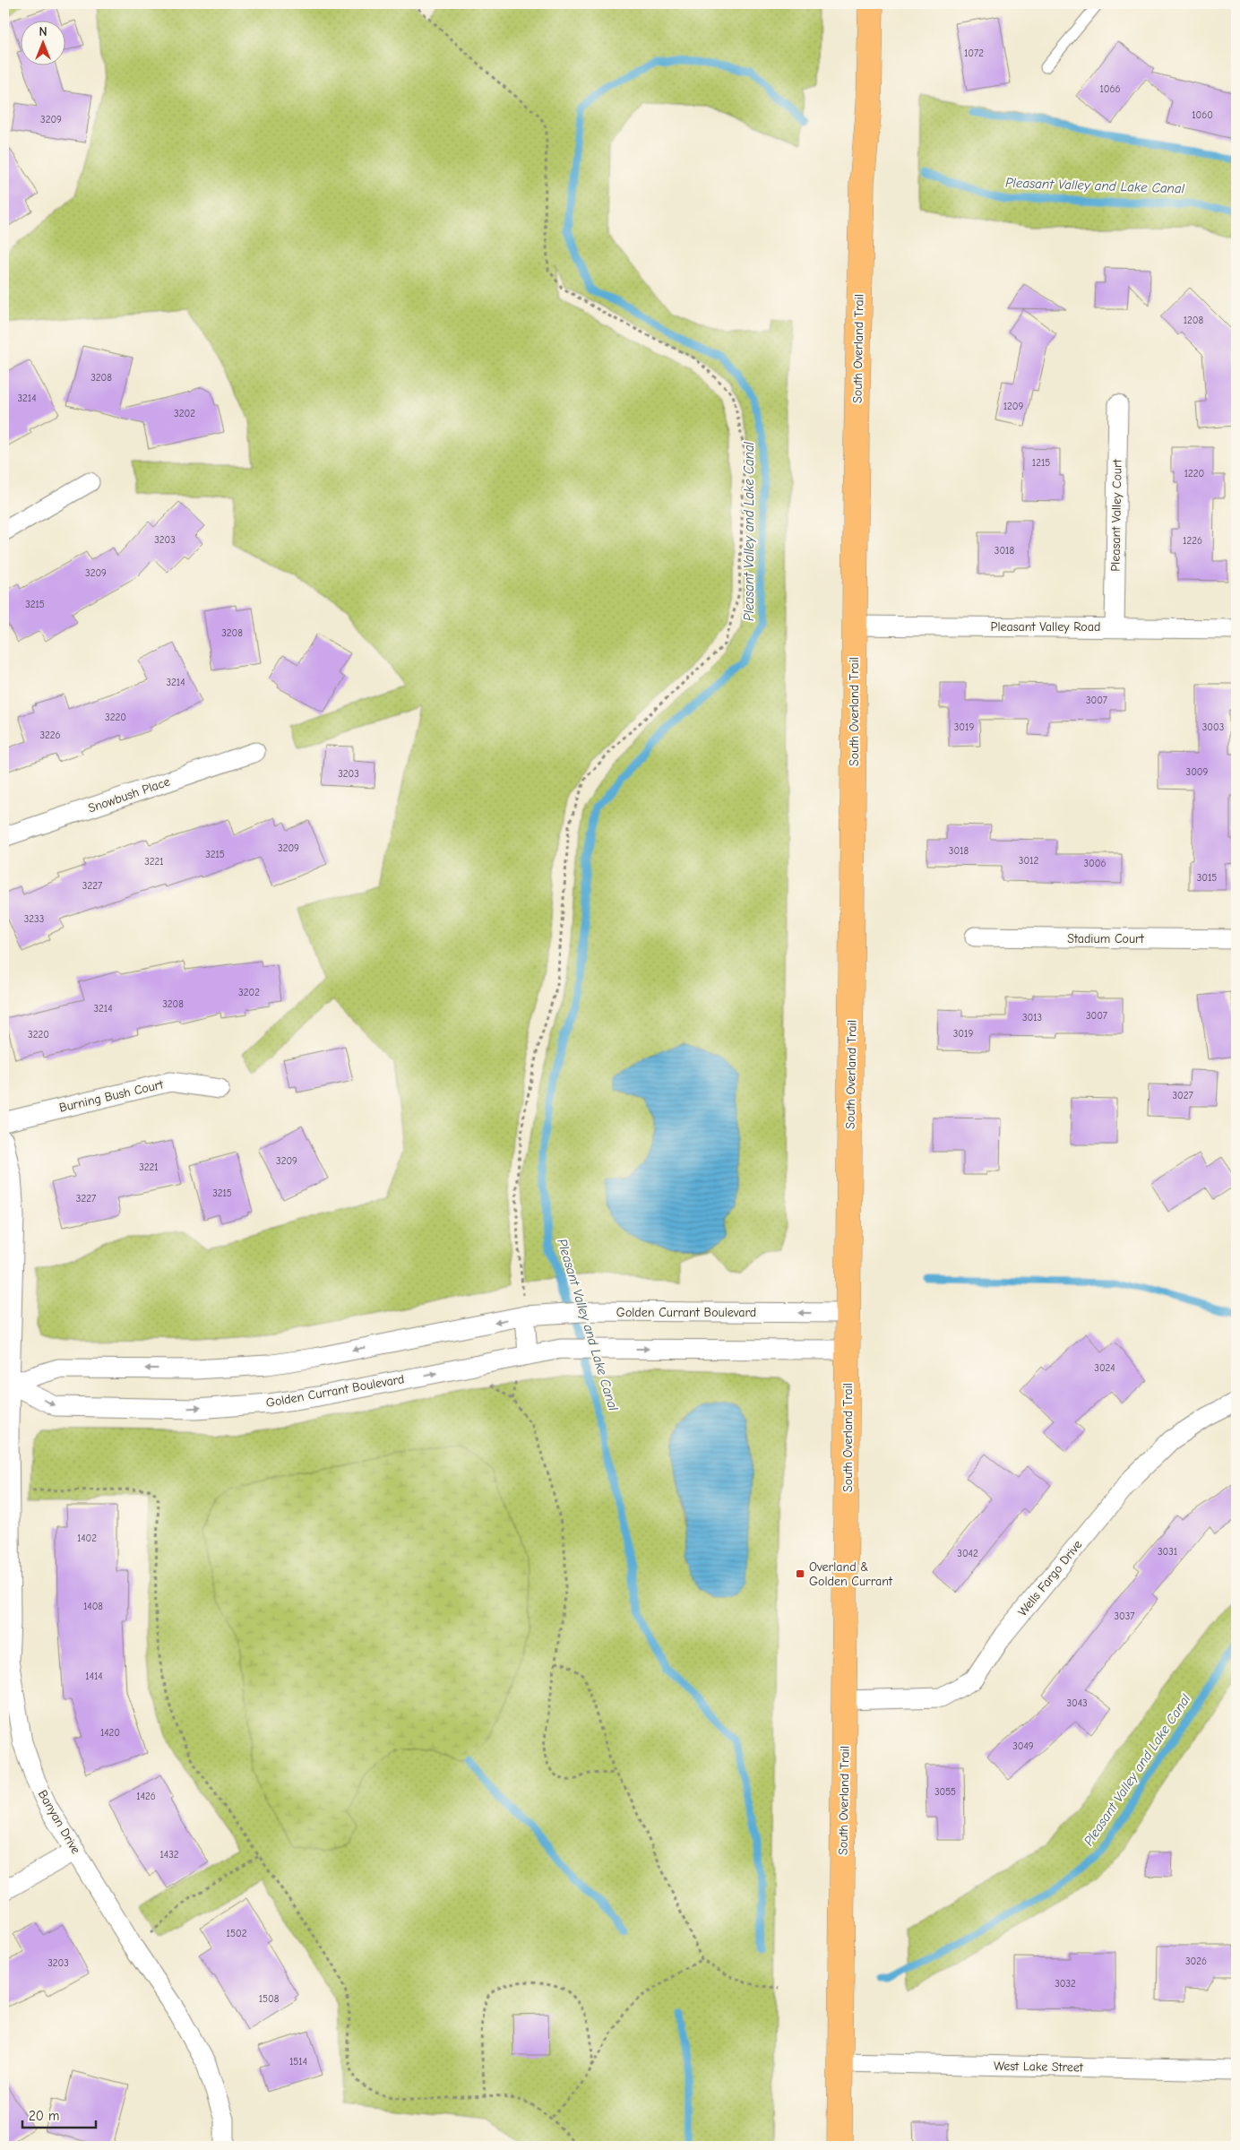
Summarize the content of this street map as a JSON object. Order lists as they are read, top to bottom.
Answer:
{
  "streets": {
    "main road": ["South Overland Trail"],
    "street": [
      "Pleasant Valley Court",
      "Pleasant Valley Road",
      "Snowbush Place",
      "Stadium Court",
      "Burning Bush Court",
      "Golden Currant Boulevard",
      "Wells Fargo Drive",
      "Banyan Drive",
      "West Lake Street"
    ]
  },
  "crossings": [
    ["South Overland Trail", "Pleasant Valley Road"],
    ["South Overland Trail", "Golden Currant Boulevard"],
    ["South Overland Trail", "Wells Fargo Drive"],
    ["South Overland Trail", "West Lake Street"],
    ["Pleasant Valley Court", "Pleasant Valley Road"],
    ["Golden Currant Boulevard", "Banyan Drive"]
  ],
  "water": ["Pleasant Valley and Lake Canal"],
  "places": {
    "transit": ["Overland & Golden Currant"]
  },
  "house_numbers": [
    "1072",
    "1066",
    "1060",
    "3209",
    "1208",
    "3208",
    "3214",
    "1209",
    "3202",
    "1215",
    "1220",
    "3203",
    "1226",
    "3018",
    "3209",
    "3215",
    "3208",
    "3214",
    "3007",
    "3220",
    "3019",
    "3003",
    "3226",
    "3009",
    "3203",
    "3209",
    "3018",
    "3215",
    "3012",
    "3221",
    "3006",
    "3015",
    "3227",
    "3233",
    "3202",
    "3208",
    "3214",
    "3007",
    "3013",
    "3019",
    "3220",
    "3027",
    "3209",
    "3221",
    "3215",
    "3227",
    "3024",
    "1402",
    "3031",
    "3042",
    "1408",
    "3037",
    "1414",
    "3043",
    "1420",
    "3049",
    "3055",
    "1426",
    "1432",
    "1502",
    "3026",
    "3203",
    "3032",
    "1508",
    "1514"
  ],
  "scale_bar": "20 m",
  "north": "top"
}
